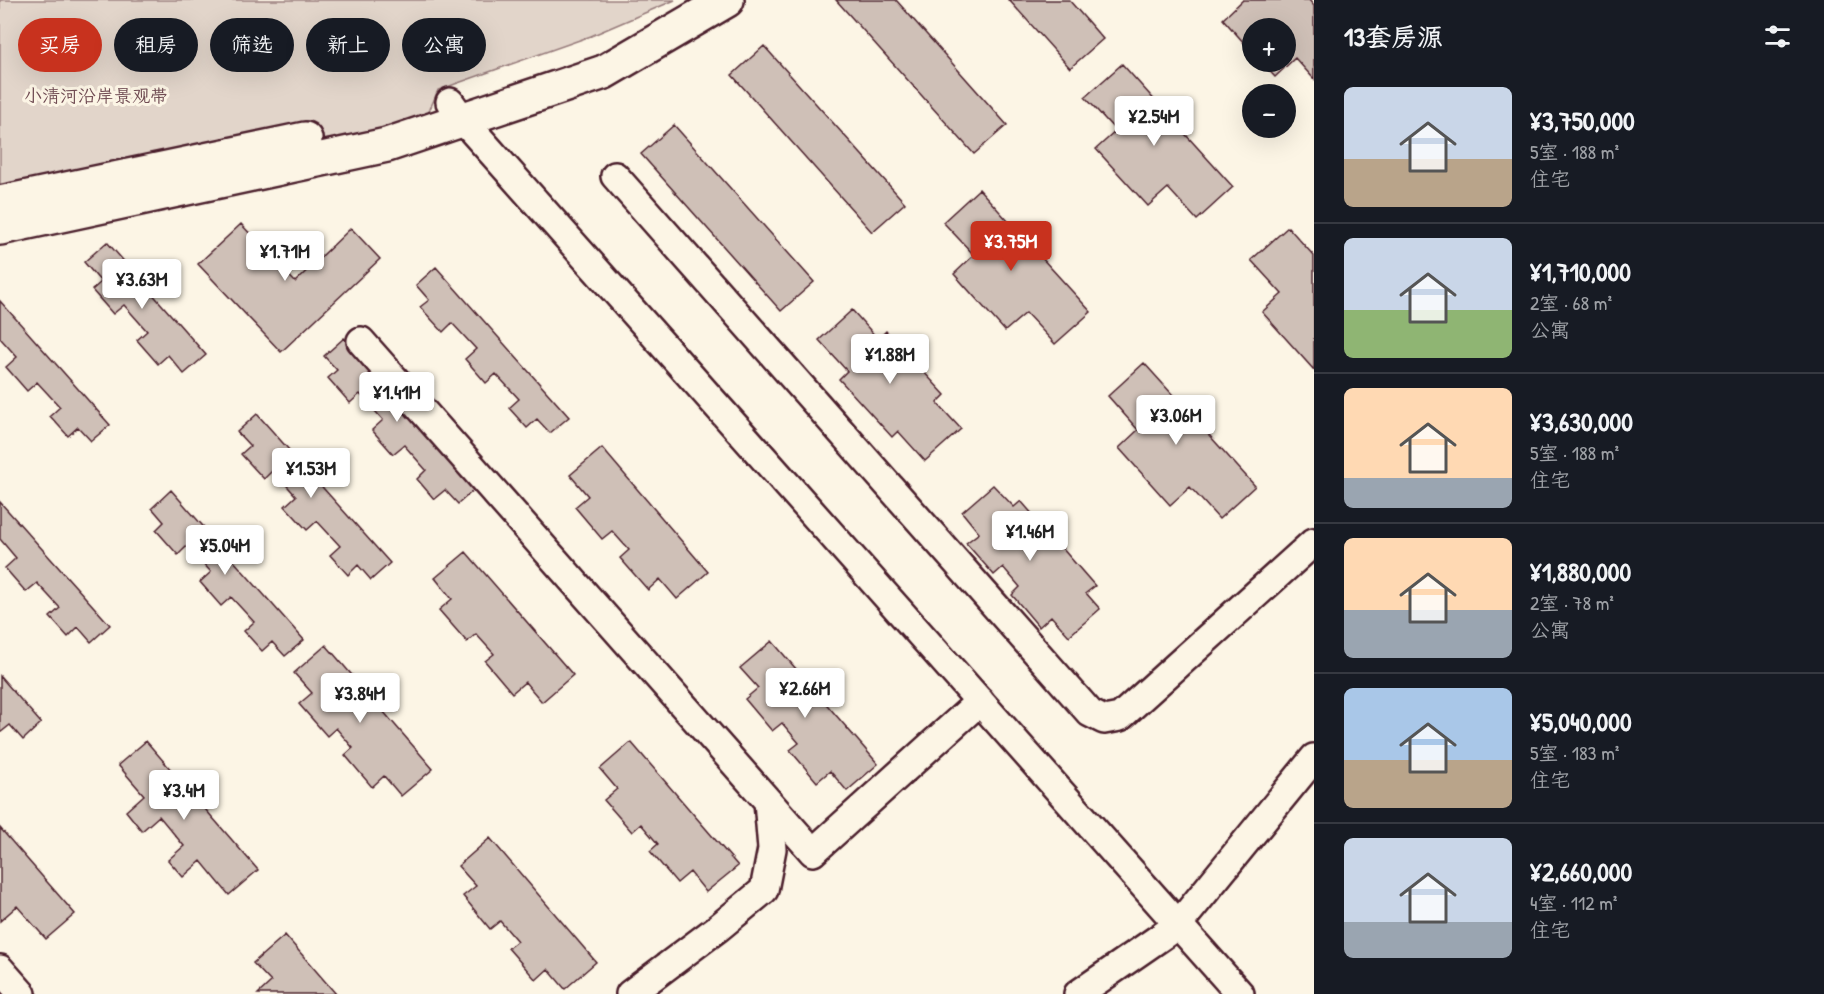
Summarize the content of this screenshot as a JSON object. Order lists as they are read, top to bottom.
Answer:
{
  "parks": ["小清河沿岸景观带"],
  "page": {
    "heading": "13套房源",
    "map_buttons": ["+", "−"],
    "chip": [
      "买房",
      "租房",
      "筛选",
      "新上",
      "公寓"
    ],
    "list": [
      {
        "name": "¥3,750,000",
        "note": "5室 · 188 m² · 住宅"
      },
      {
        "name": "¥1,710,000",
        "note": "2室 · 68 m² · 公寓"
      },
      {
        "name": "¥3,630,000",
        "note": "5室 · 188 m² · 住宅"
      },
      {
        "name": "¥1,880,000",
        "note": "2室 · 78 m² · 公寓"
      },
      {
        "name": "¥5,040,000",
        "note": "5室 · 183 m² · 住宅"
      },
      {
        "name": "¥2,660,000",
        "note": "4室 · 112 m² · 住宅"
      }
    ],
    "price": [
      "¥2.54M",
      "¥3.75M",
      "¥1.71M",
      "¥3.63M",
      "¥1.88M",
      "¥1.41M",
      "¥3.06M",
      "¥1.53M",
      "¥1.46M",
      "¥5.04M",
      "¥2.66M",
      "¥3.84M",
      "¥3.4M"
    ]
  }
}
